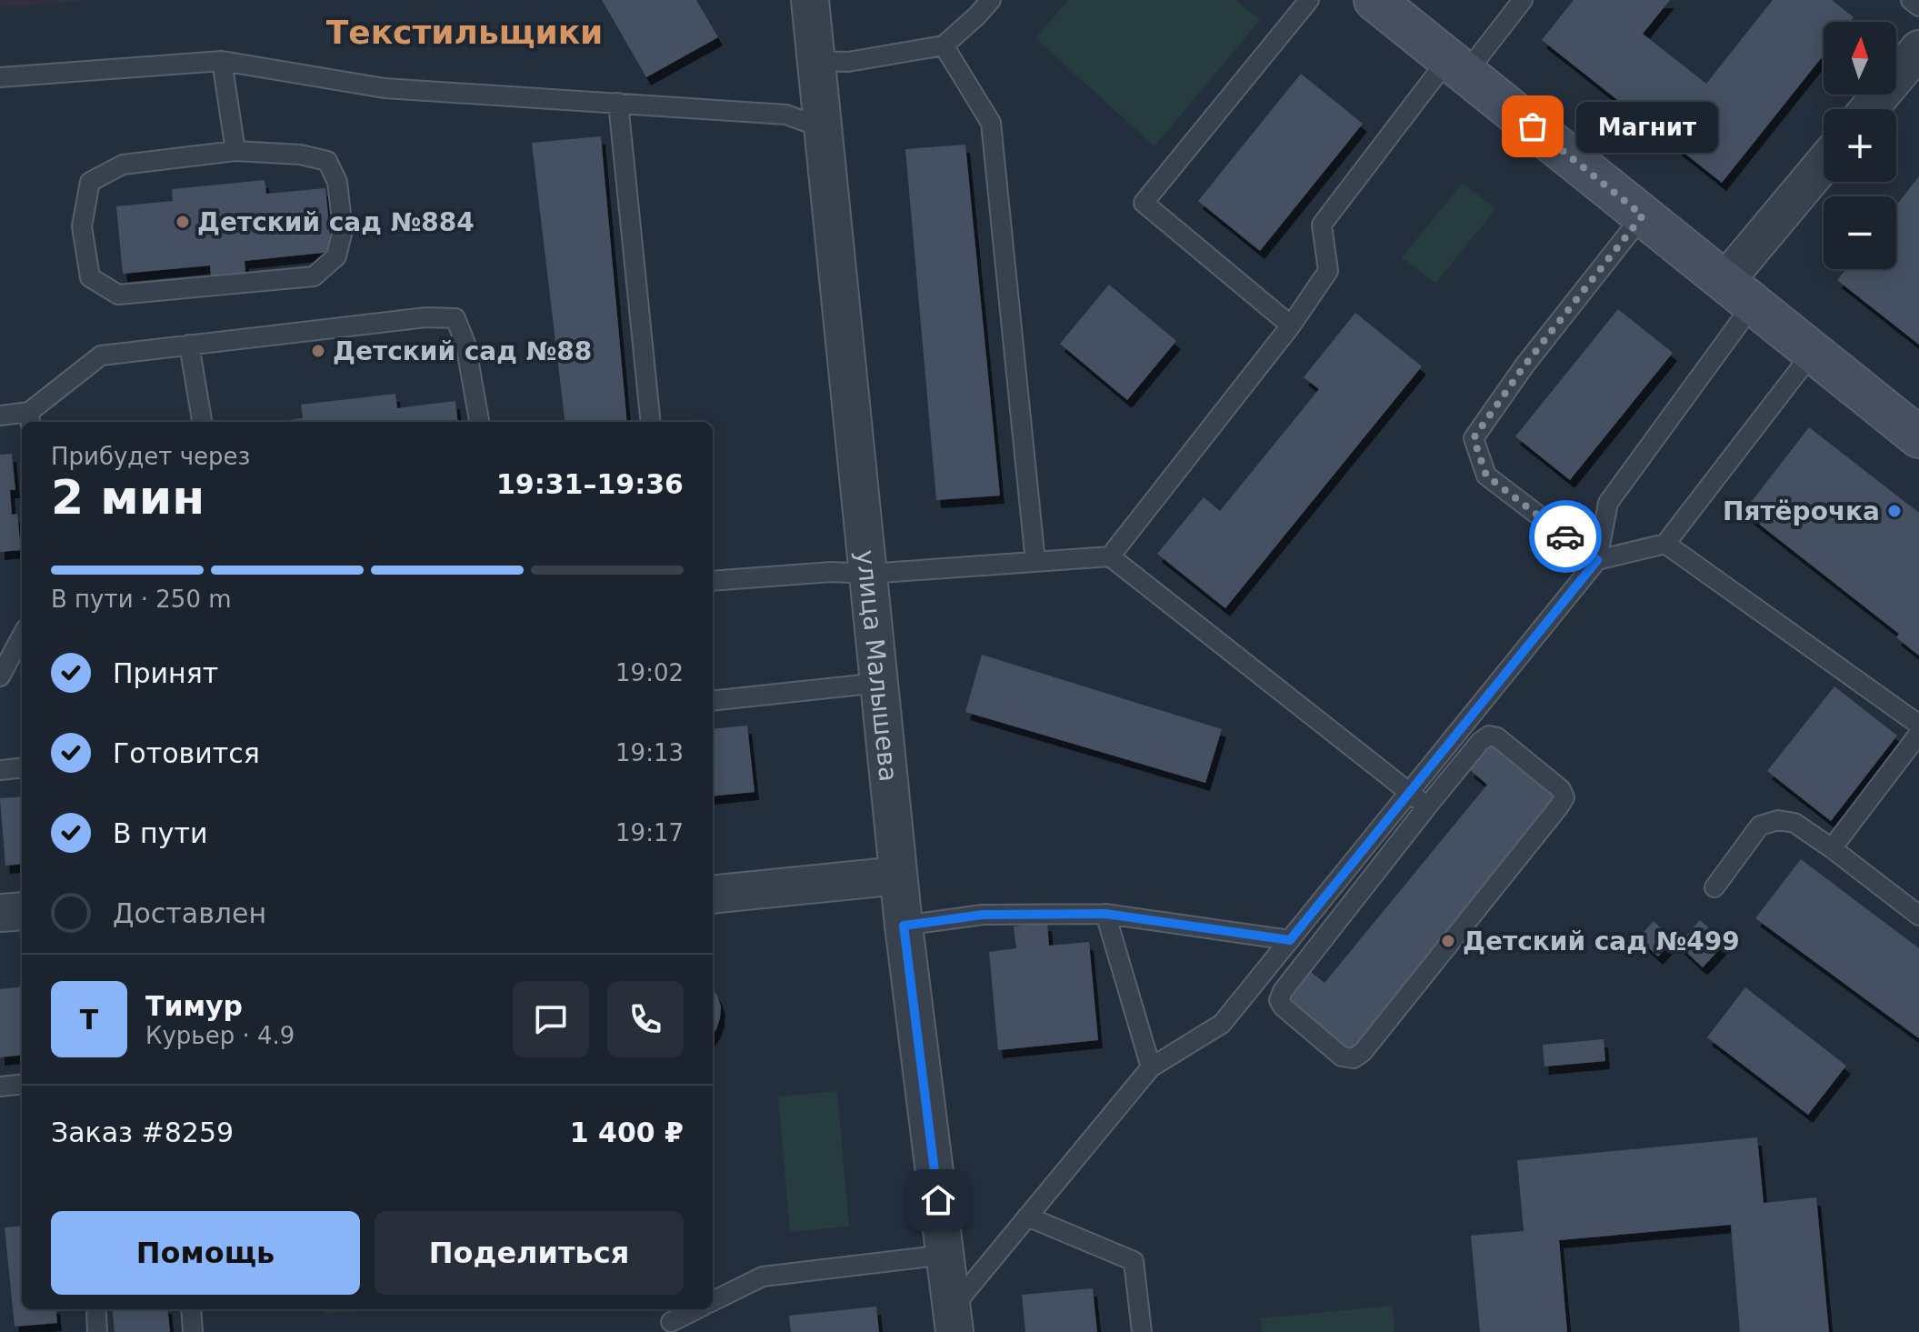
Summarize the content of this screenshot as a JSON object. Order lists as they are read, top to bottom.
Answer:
{
  "streets": {
    "street": ["улица Малышева"]
  },
  "districts": ["Текстильщики"],
  "places": [
    "Магнит",
    "Детский сад №884",
    "Детский сад №88",
    "Пятёрочка",
    "Детский сад №499"
  ],
  "north": "top",
  "page": {
    "map_buttons": ["+", "−"],
    "bubble": "Магнит",
    "heading": ["2 мин", "Прибудет через", "19:31–19:36"],
    "panel": [
      "Тимур",
      "Курьер · 4.9",
      "Заказ #8259",
      "1 400 ₽"
    ],
    "bar": "В пути · 250 m",
    "list": [
      ["Принят", "19:02"],
      ["Готовится", "19:13"],
      ["В пути", "19:17"],
      "Доставлен"
    ],
    "round": "Т",
    "buttons": ["Помощь", "Поделиться"]
  }
}
